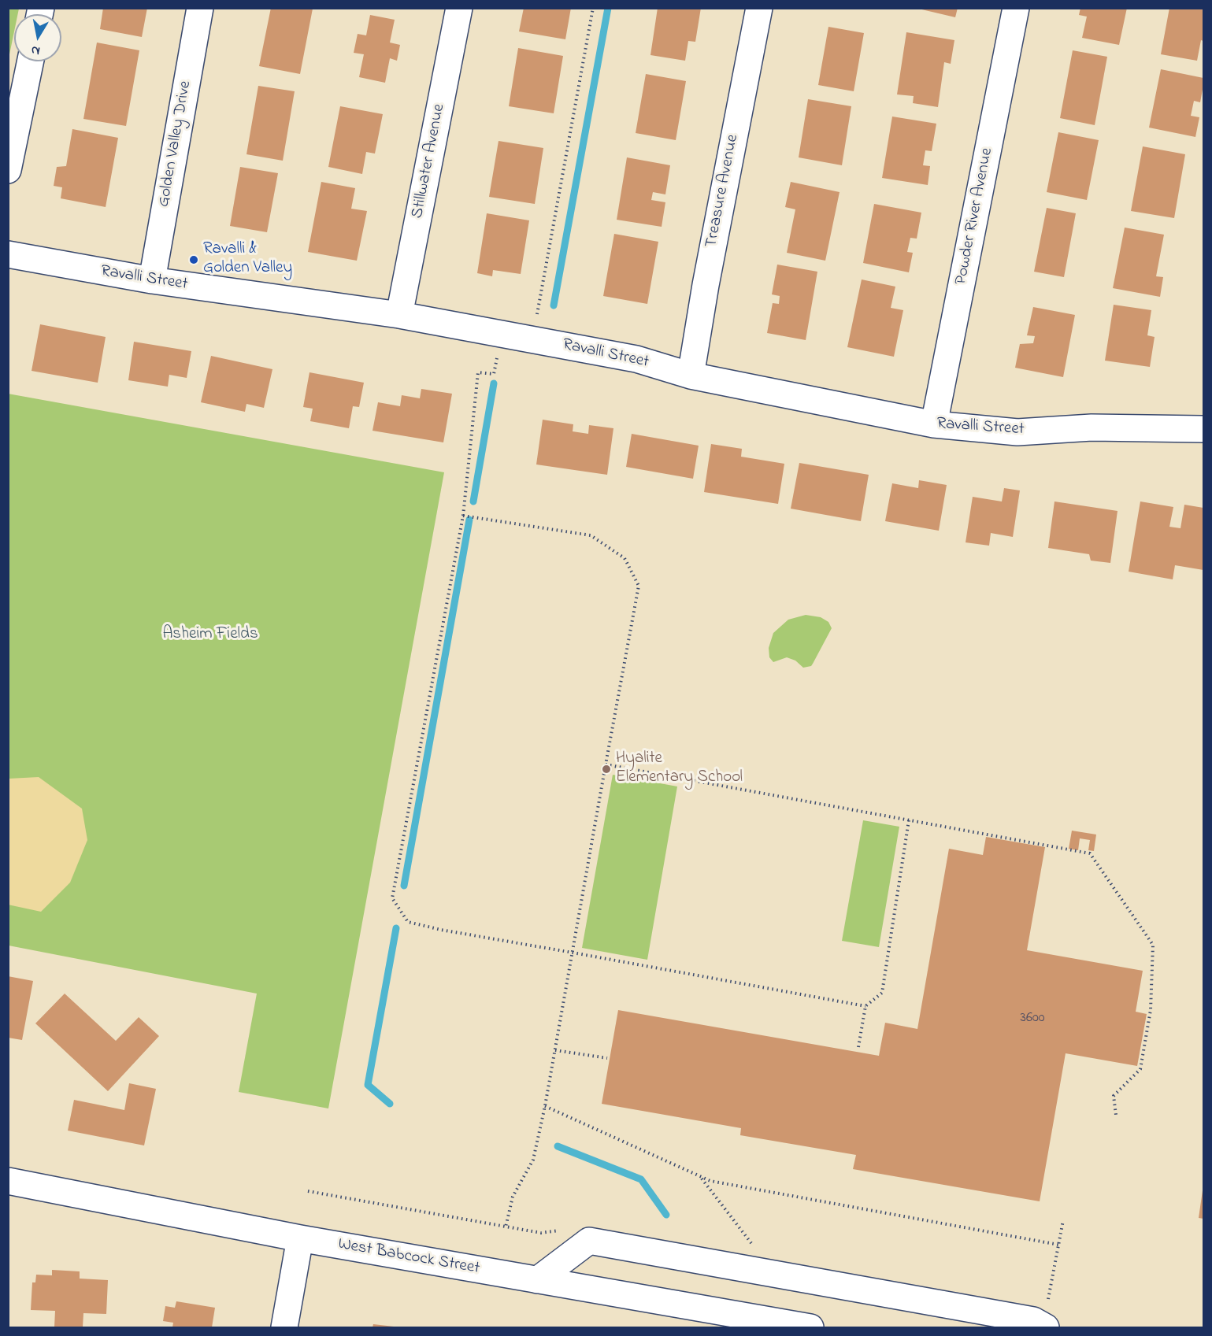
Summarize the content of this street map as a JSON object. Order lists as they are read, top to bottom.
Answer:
{
  "streets": {
    "street": [
      "Golden Valley Drive",
      "Stillwater Avenue",
      "Treasure Avenue",
      "Powder River Avenue",
      "Ravalli Street",
      "West Babcock Street"
    ]
  },
  "crossings": [
    ["Golden Valley Drive", "Ravalli Street"],
    ["Stillwater Avenue", "Ravalli Street"],
    ["Treasure Avenue", "Ravalli Street"],
    ["Powder River Avenue", "Ravalli Street"]
  ],
  "parks": ["Asheim Fields"],
  "places": ["Ravalli & Golden Valley", "Hyalite Elementary School"],
  "house_numbers": ["3600"],
  "north": "bottom"
}
